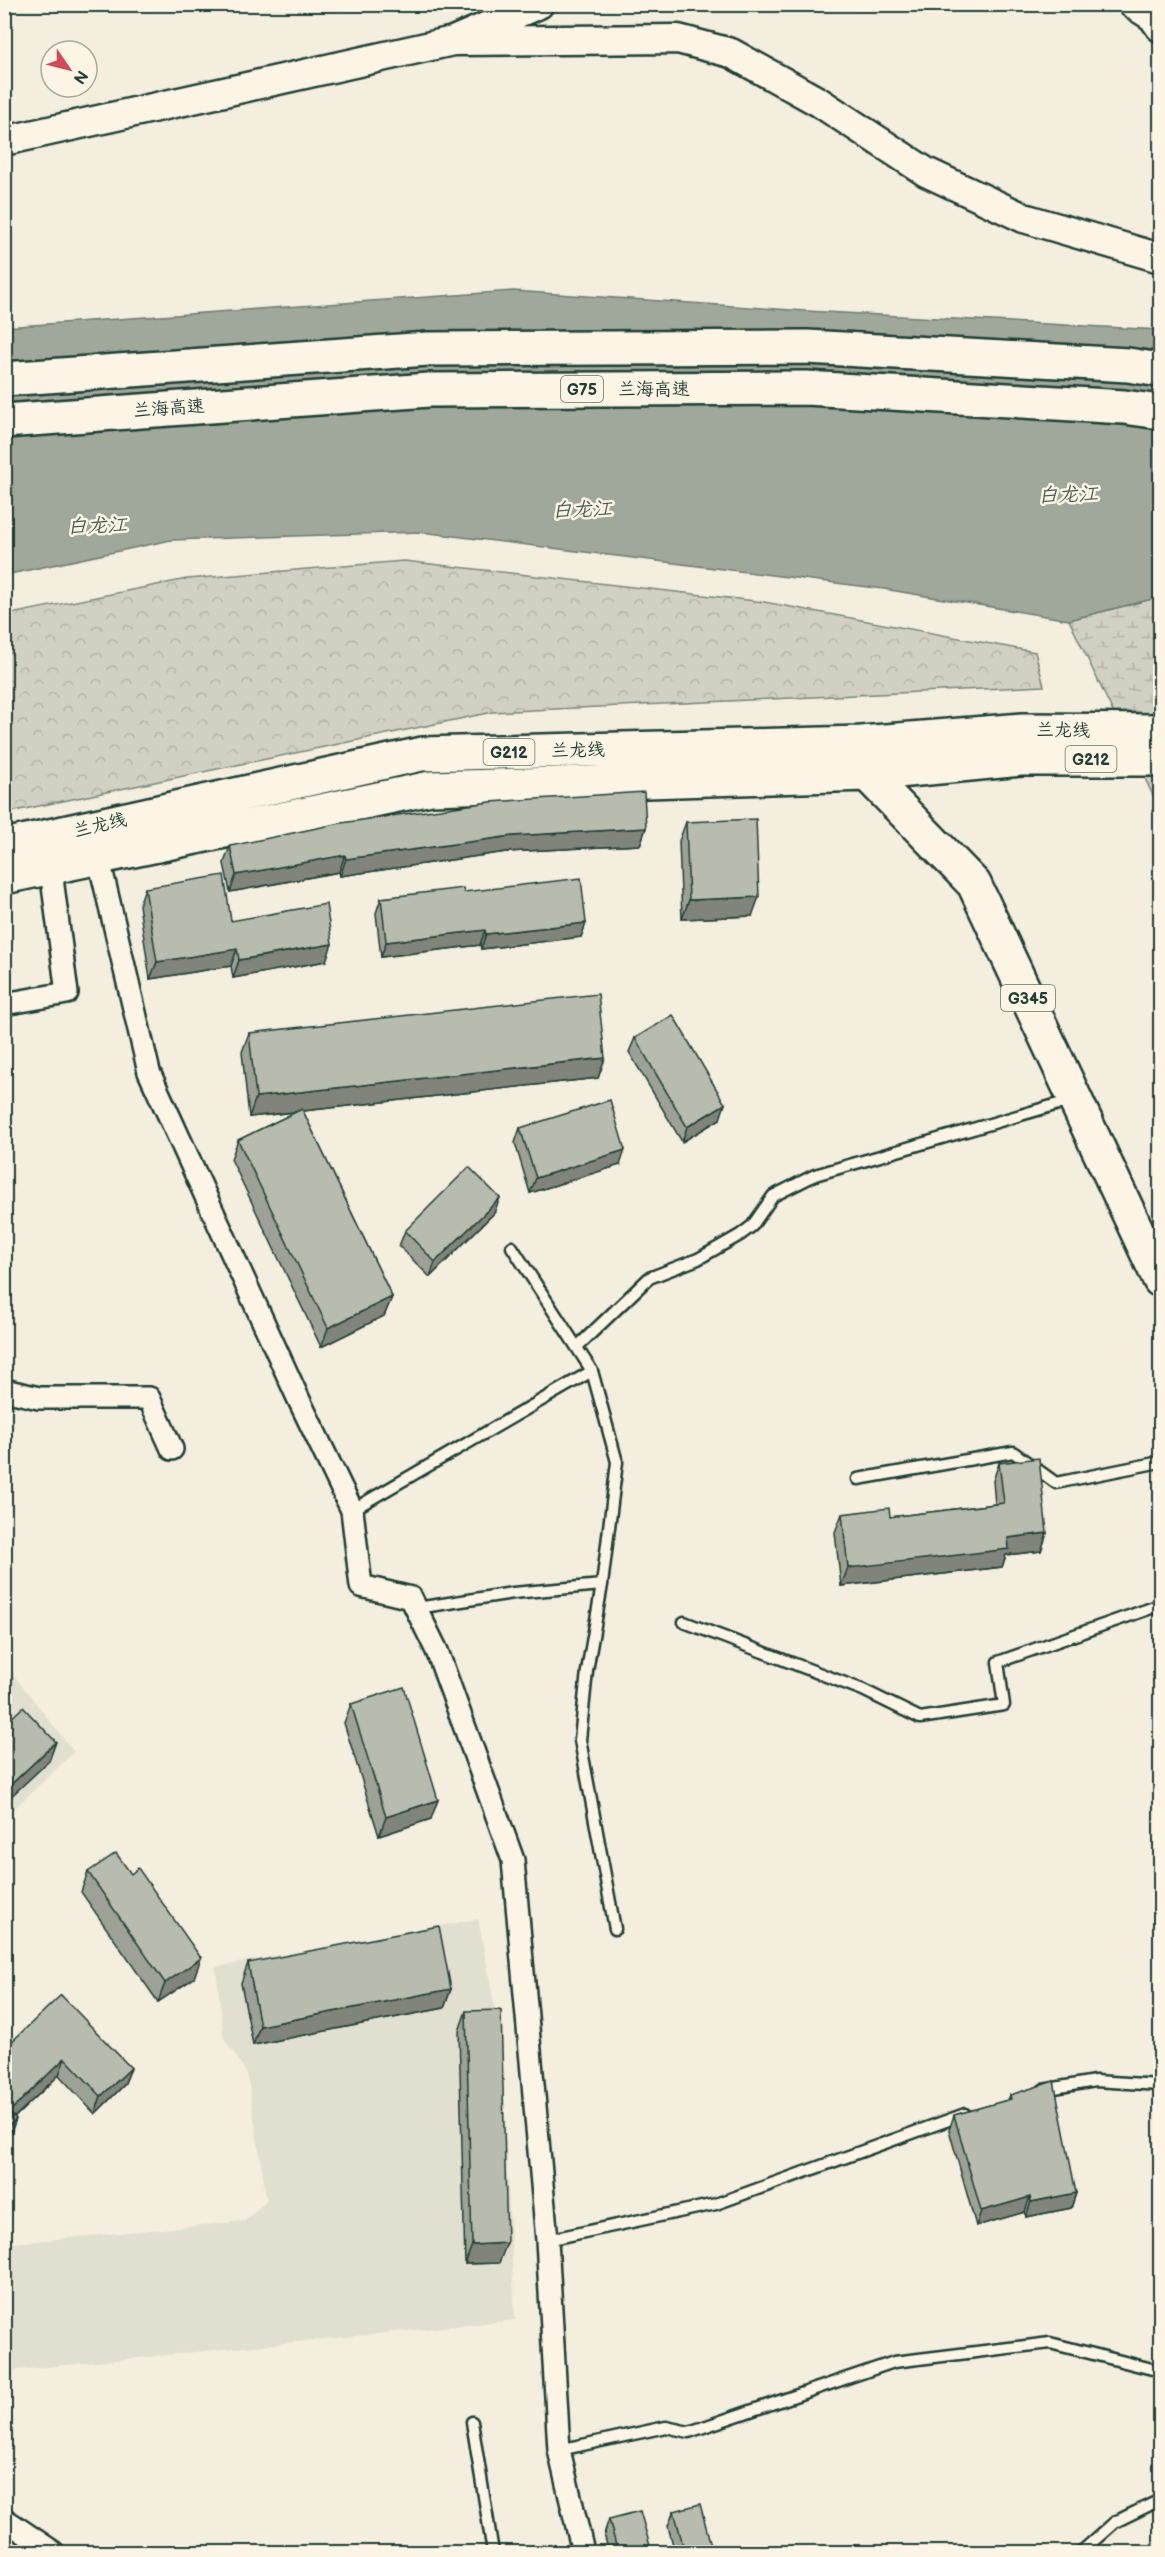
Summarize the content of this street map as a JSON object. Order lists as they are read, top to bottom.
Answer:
{
  "streets": {
    "highway": [
      "G75",
      "兰海高速",
      "兰龙线",
      "G212",
      "G345"
    ]
  },
  "crossings": [
    ["兰龙线", "G345"]
  ],
  "water": ["白龙江"],
  "north": "bottom right"
}
